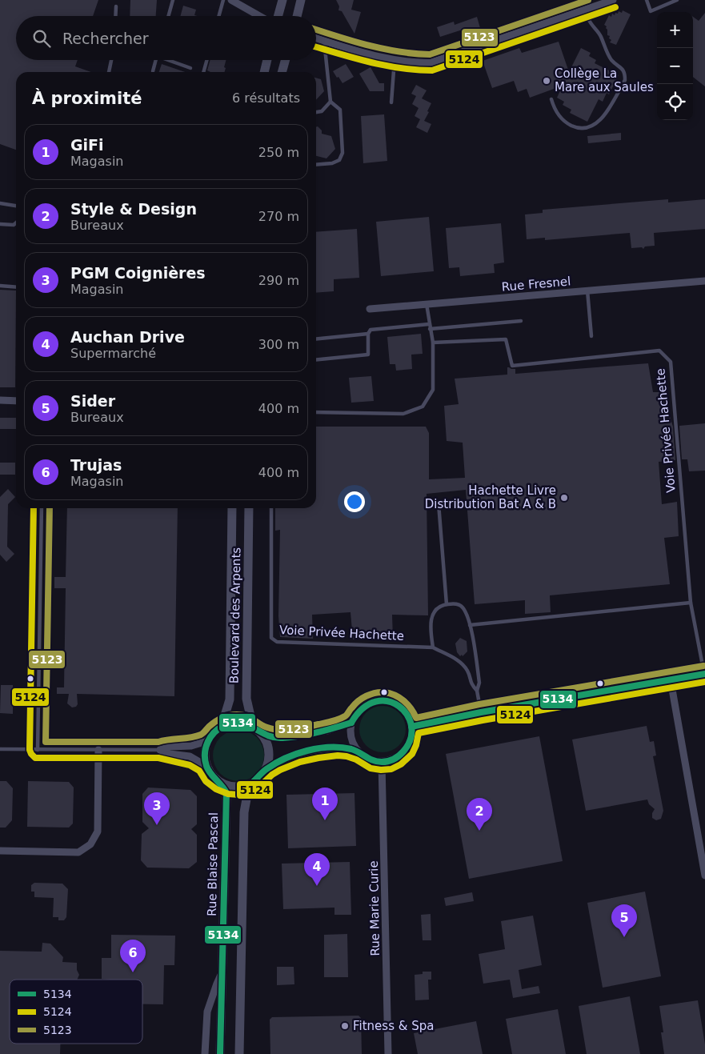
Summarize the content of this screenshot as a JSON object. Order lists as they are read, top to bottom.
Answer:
{
  "streets": {
    "street": [
      "Rue Fresnel",
      "Boulevard des Arpents",
      "Rue Blaise Pascal",
      "Rue Marie Curie"
    ],
    "lane": ["Voie Privée Hachette"]
  },
  "crossings": [
    ["Boulevard des Arpents", "Rue Blaise Pascal"]
  ],
  "places": ["Collège La Mare aux Saules", "Hachette Livre Distribution Bat A & B", "Fitness & Spa"],
  "lines": ["transit line 5123", "transit line 5124", "transit line 5134"],
  "legend": ["5134", "5124", "5123"],
  "page": {
    "map_buttons": ["+", "−"],
    "search": "Rechercher",
    "heading": ["À proximité", "6 résultats"],
    "list": [
      {
        "mark": "1",
        "name": "GiFi",
        "note": "Magasin",
        "value": "250 m"
      },
      {
        "mark": "2",
        "name": "Style & Design",
        "note": "Bureaux",
        "value": "270 m"
      },
      {
        "mark": "3",
        "name": "PGM Coignières",
        "note": "Magasin",
        "value": "290 m"
      },
      {
        "mark": "4",
        "name": "Auchan Drive",
        "note": "Supermarché",
        "value": "300 m"
      },
      {
        "mark": "5",
        "name": "Sider",
        "note": "Bureaux",
        "value": "400 m"
      },
      {
        "mark": "6",
        "name": "Trujas",
        "note": "Magasin",
        "value": "400 m"
      }
    ],
    "pins": [
      "1",
      "3",
      "2",
      "4",
      "5",
      "6"
    ]
  }
}
